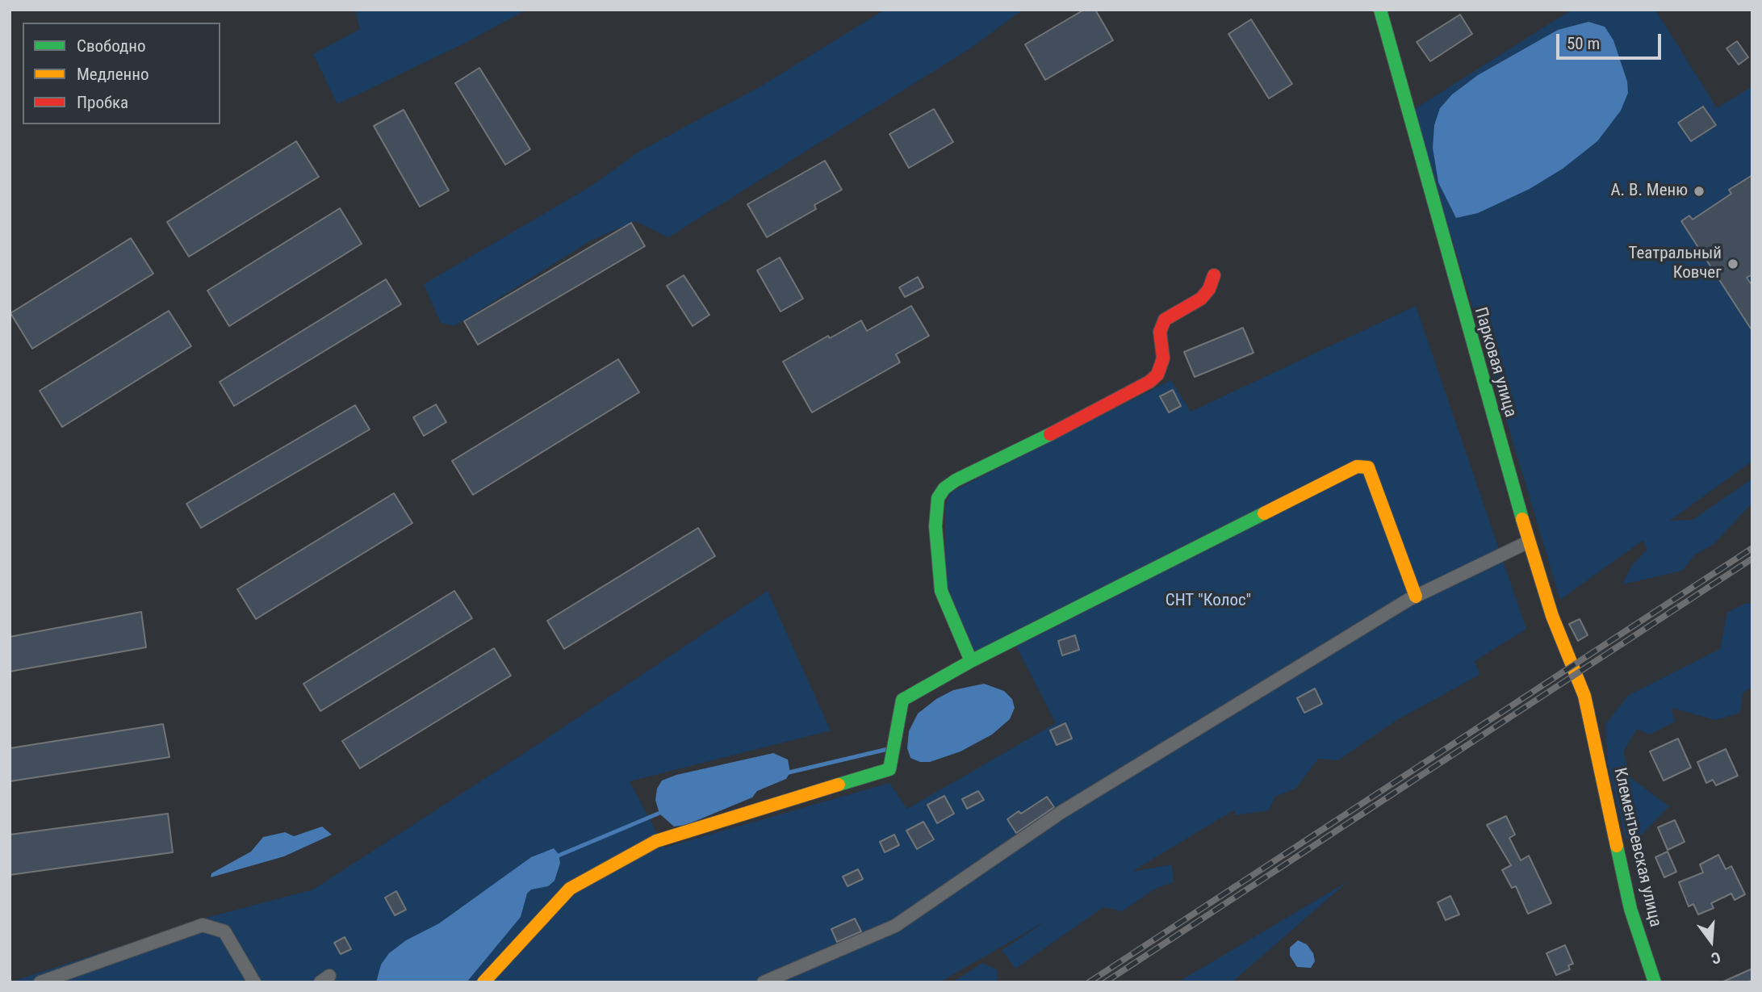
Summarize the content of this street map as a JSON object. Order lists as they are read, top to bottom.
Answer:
{
  "streets": {
    "street": ["Парковая улица", "Клементьевская улица"]
  },
  "crossings": [
    ["Парковая улица", "Клементьевская улица"]
  ],
  "parks": ["СНТ \"Колос\""],
  "places": ["А. В. Меню", "Театральный Ковчег"],
  "legend": ["Свободно", "Медленно", "Пробка"],
  "scale_bar": "50 m",
  "north": "bottom"
}
